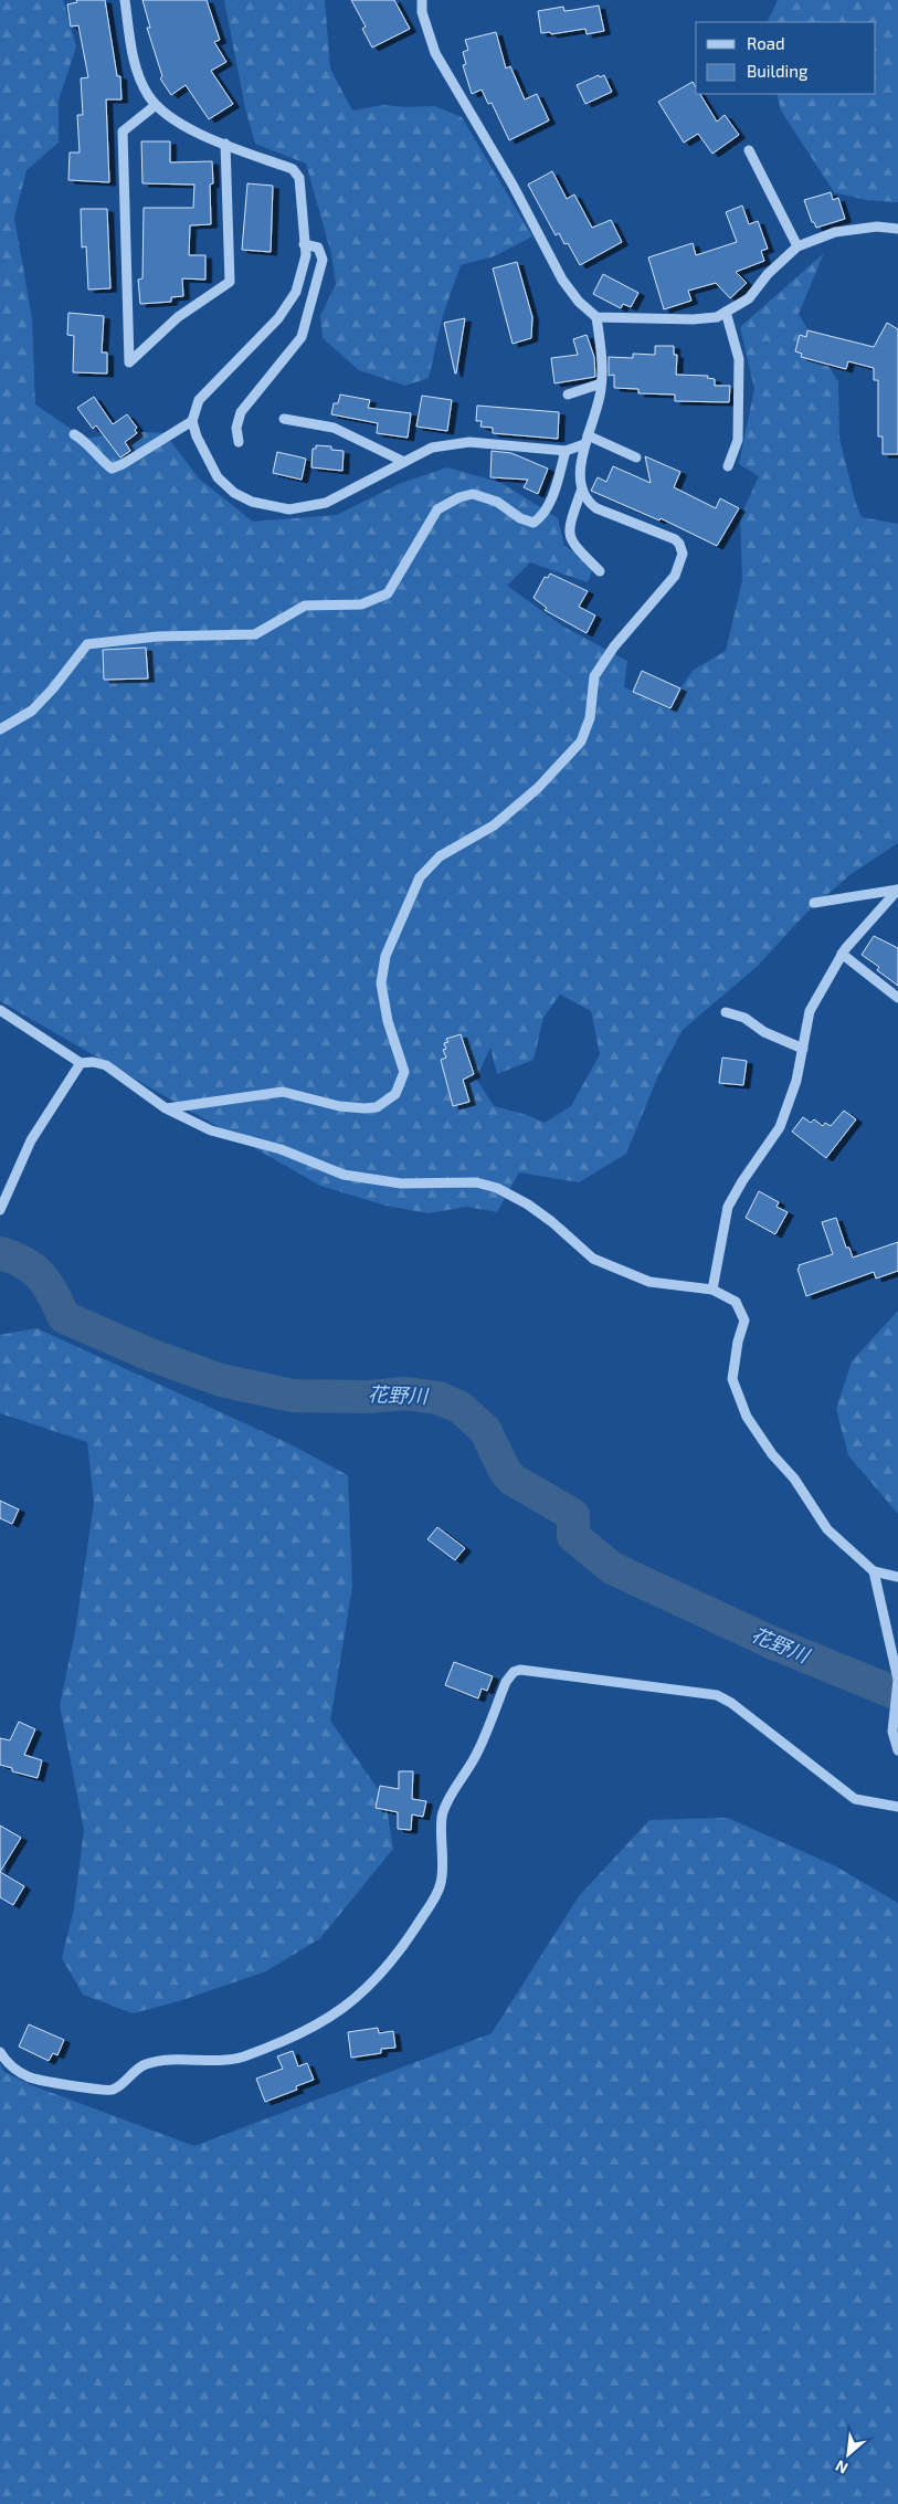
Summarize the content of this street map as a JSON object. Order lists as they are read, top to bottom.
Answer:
{
  "water": ["花野川"],
  "legend": ["Road", "Building"],
  "north": "bottom left"
}
